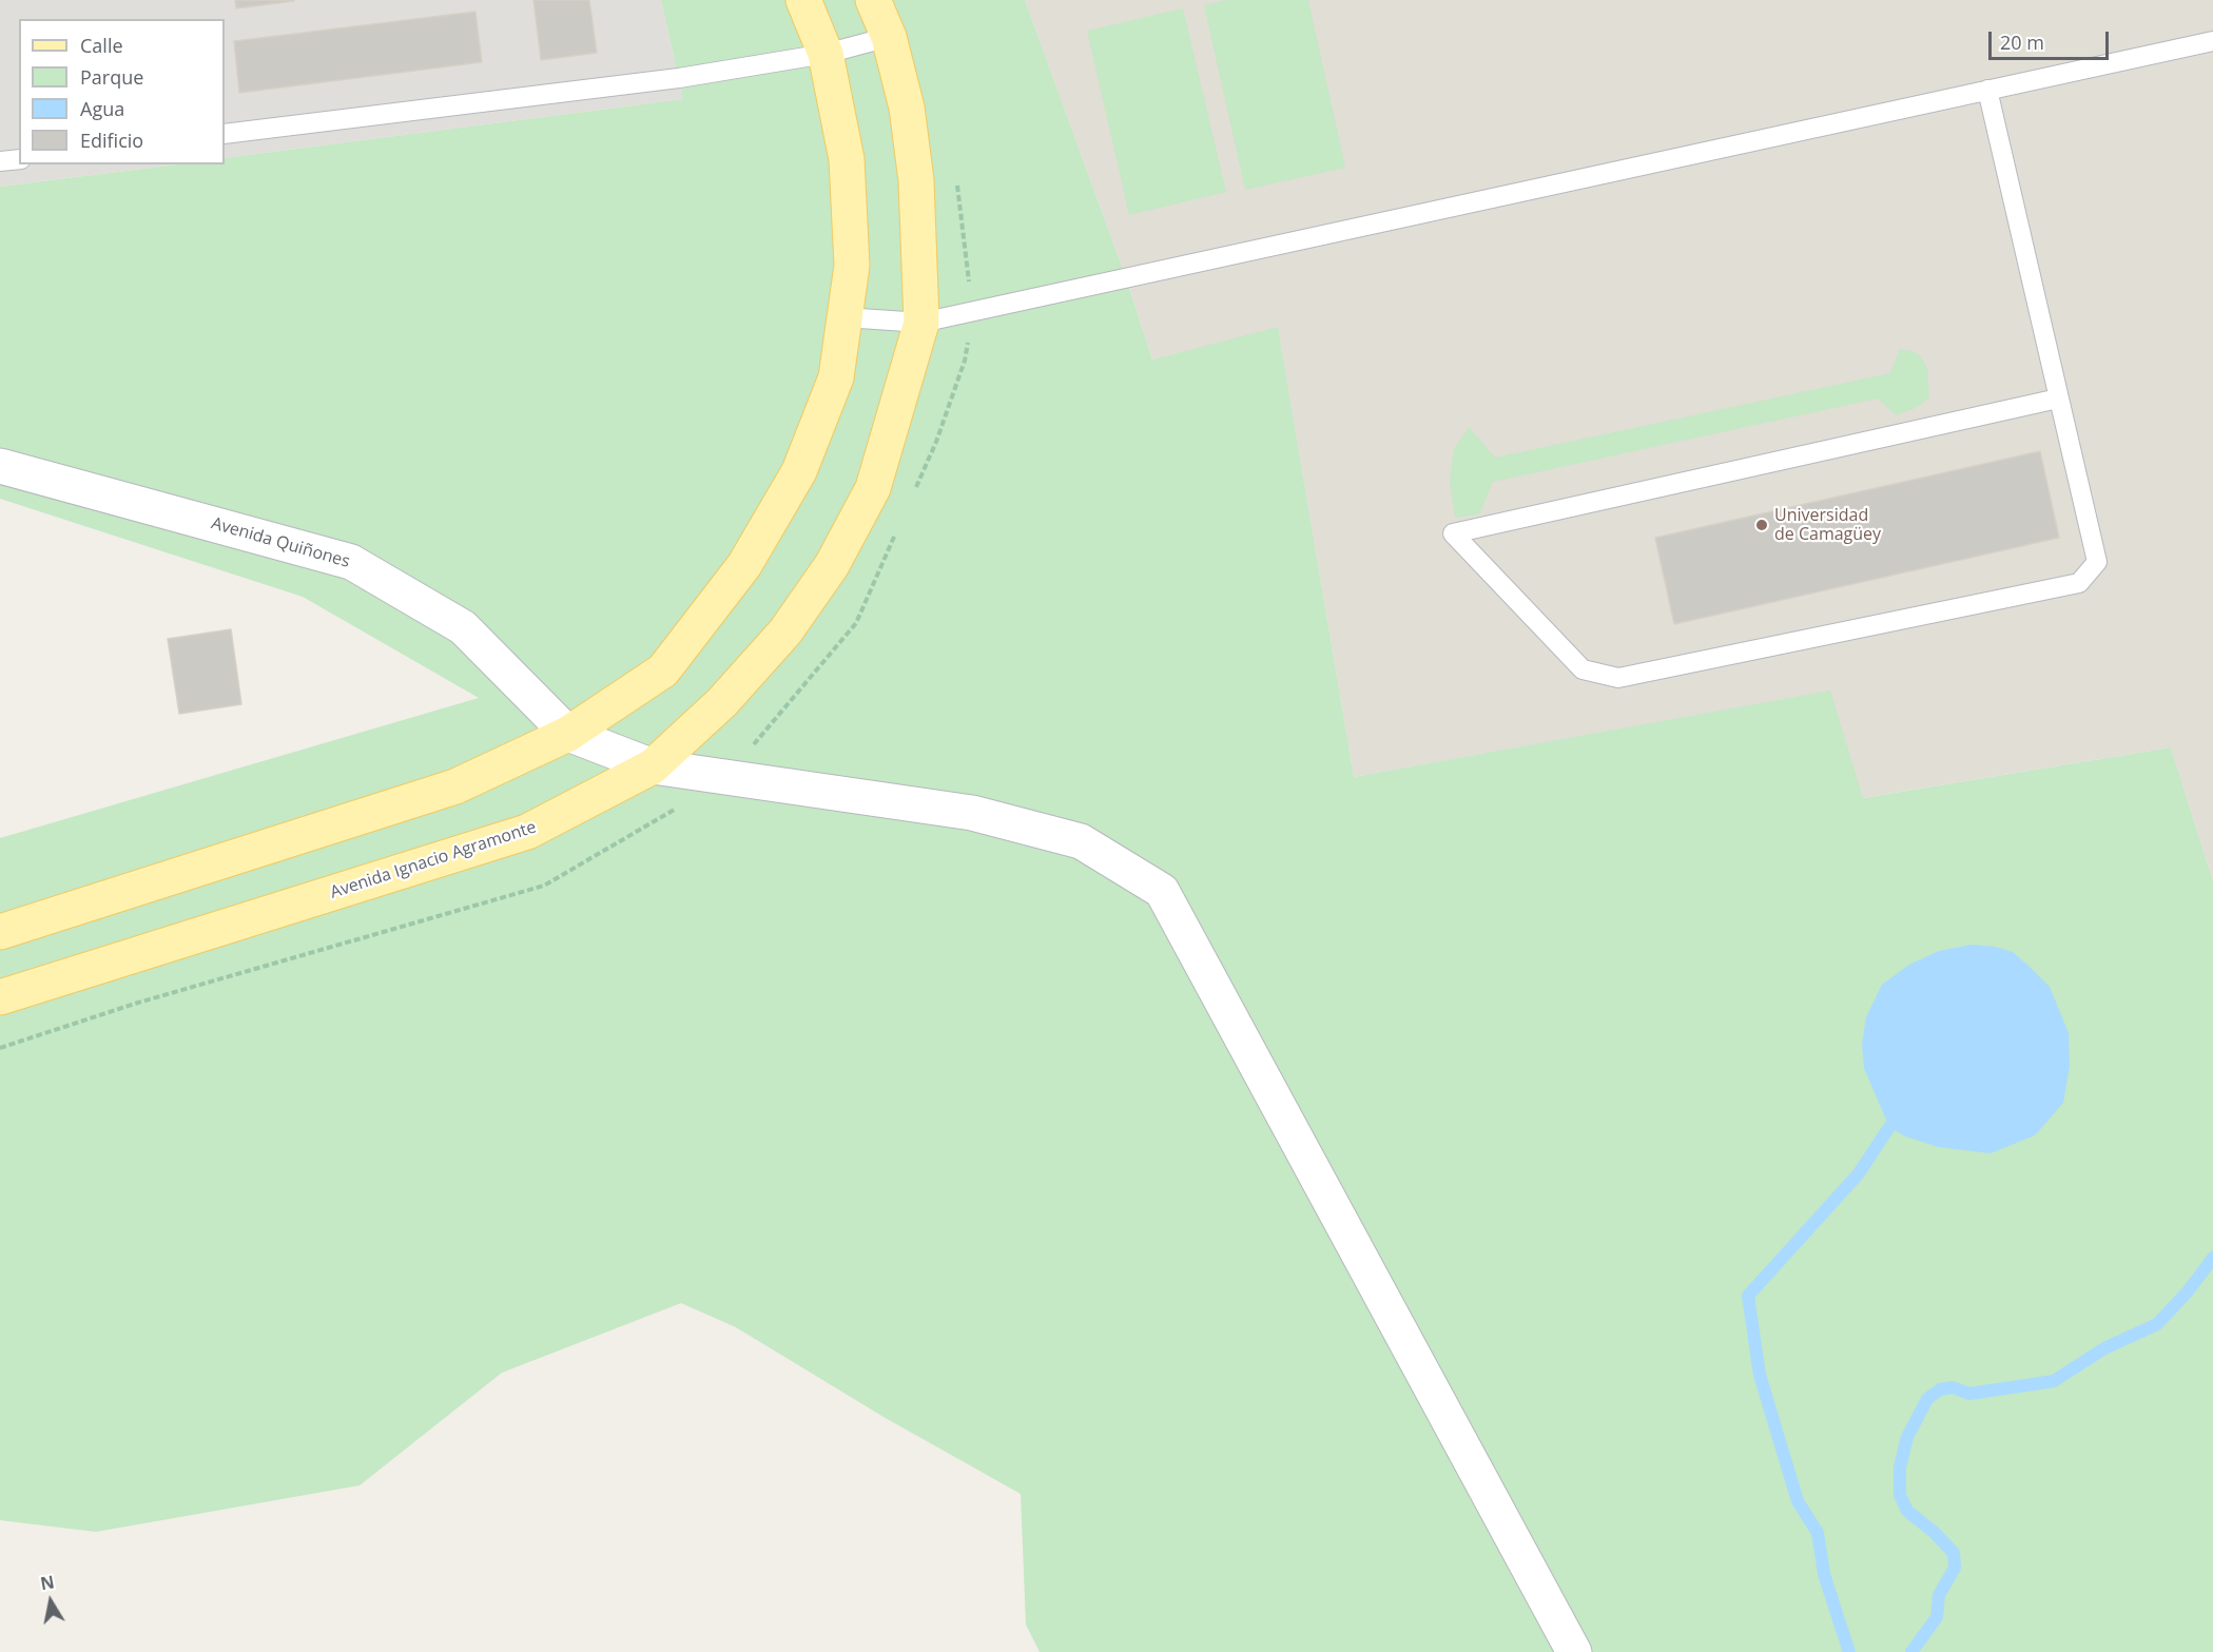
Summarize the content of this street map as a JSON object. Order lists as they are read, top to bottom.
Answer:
{
  "streets": {
    "main road": ["Avenida Ignacio Agramonte"],
    "street": ["Avenida Quiñones"]
  },
  "crossings": [
    ["Avenida Quiñones", "Avenida Ignacio Agramonte"]
  ],
  "places": ["Universidad de Camagüey"],
  "legend": [
    "Calle",
    "Parque",
    "Agua",
    "Edificio"
  ],
  "scale_bar": "20 m",
  "north": "top"
}
